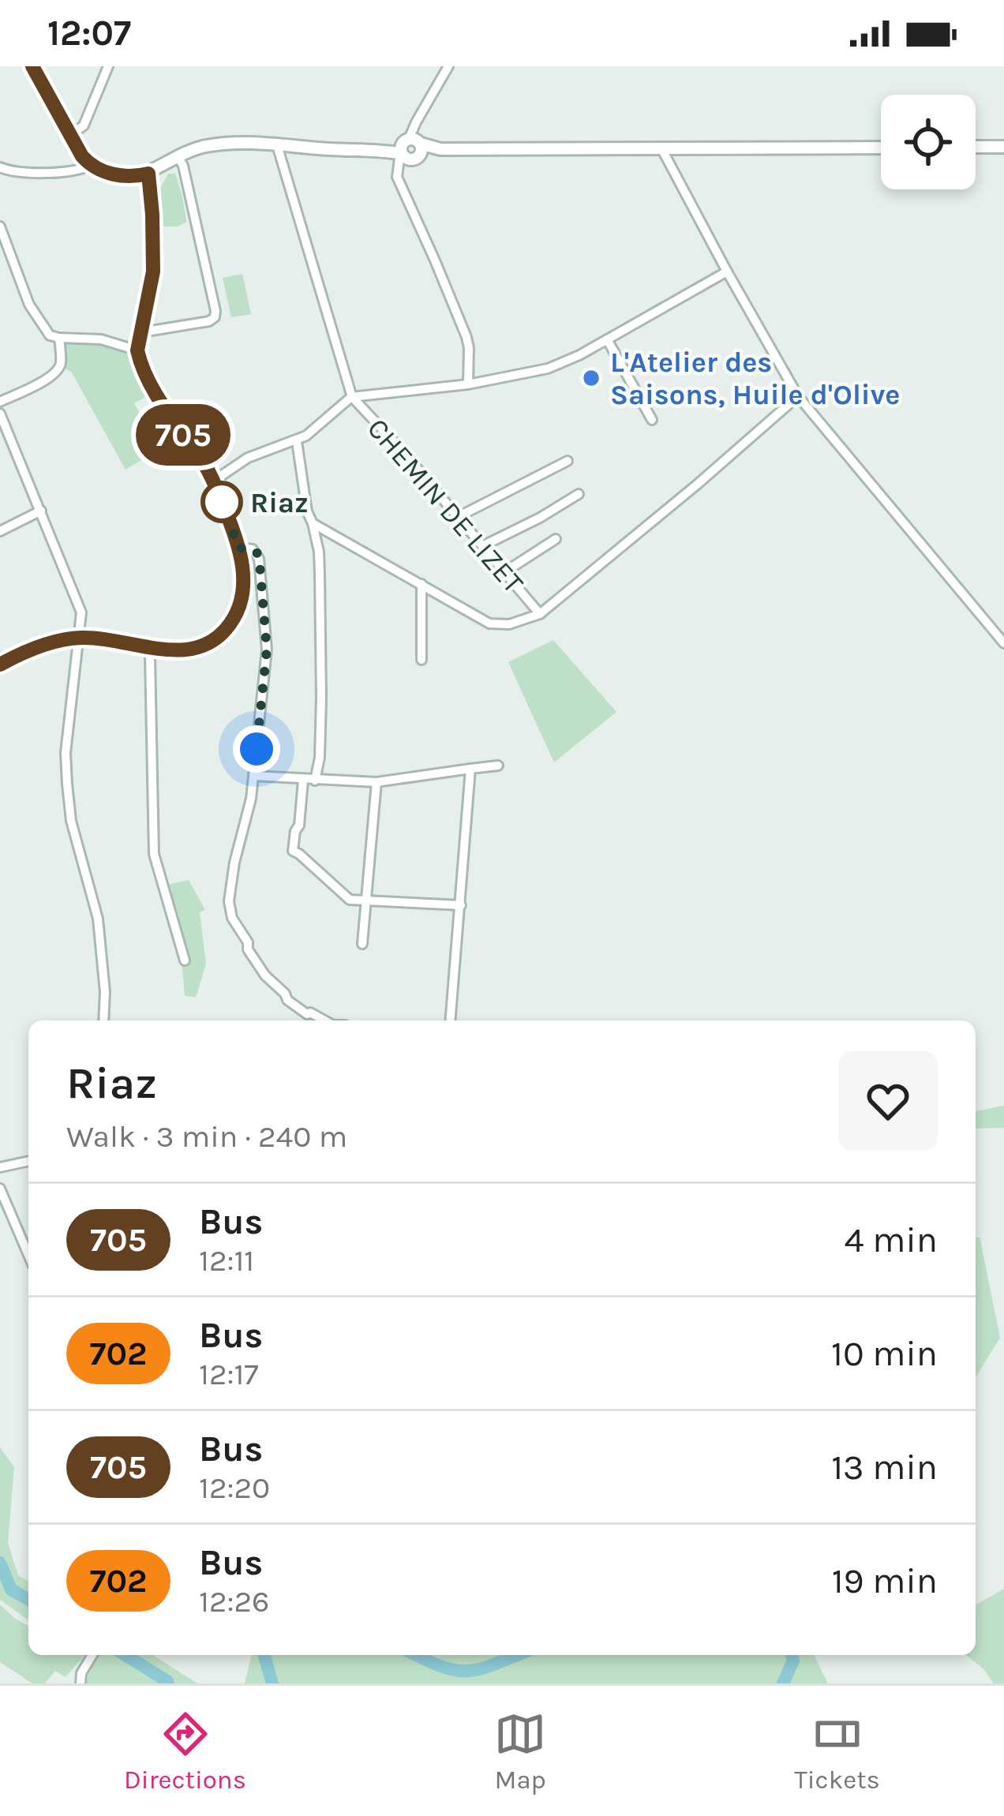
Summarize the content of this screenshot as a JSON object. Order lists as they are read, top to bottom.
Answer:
{
  "streets": {
    "street": ["CHEMIN DE LIZET"]
  },
  "places": ["L'Atelier des Saisons, Huile d'Olive", "Riaz"],
  "lines": ["bus line 705"],
  "page": {
    "status": "12:07",
    "on_map": "705",
    "heading": ["Riaz", "Walk · 3 min · 240 m"],
    "list": [
      {
        "mark": "705",
        "name": "Bus",
        "note": "12:11",
        "value": "4 min"
      },
      {
        "mark": "702",
        "name": "Bus",
        "note": "12:17",
        "value": "10 min"
      },
      {
        "mark": "705",
        "name": "Bus",
        "note": "12:20",
        "value": "13 min"
      },
      {
        "mark": "702",
        "name": "Bus",
        "note": "12:26",
        "value": "19 min"
      }
    ],
    "tabs": ["Directions", "Map", "Tickets"]
  }
}
